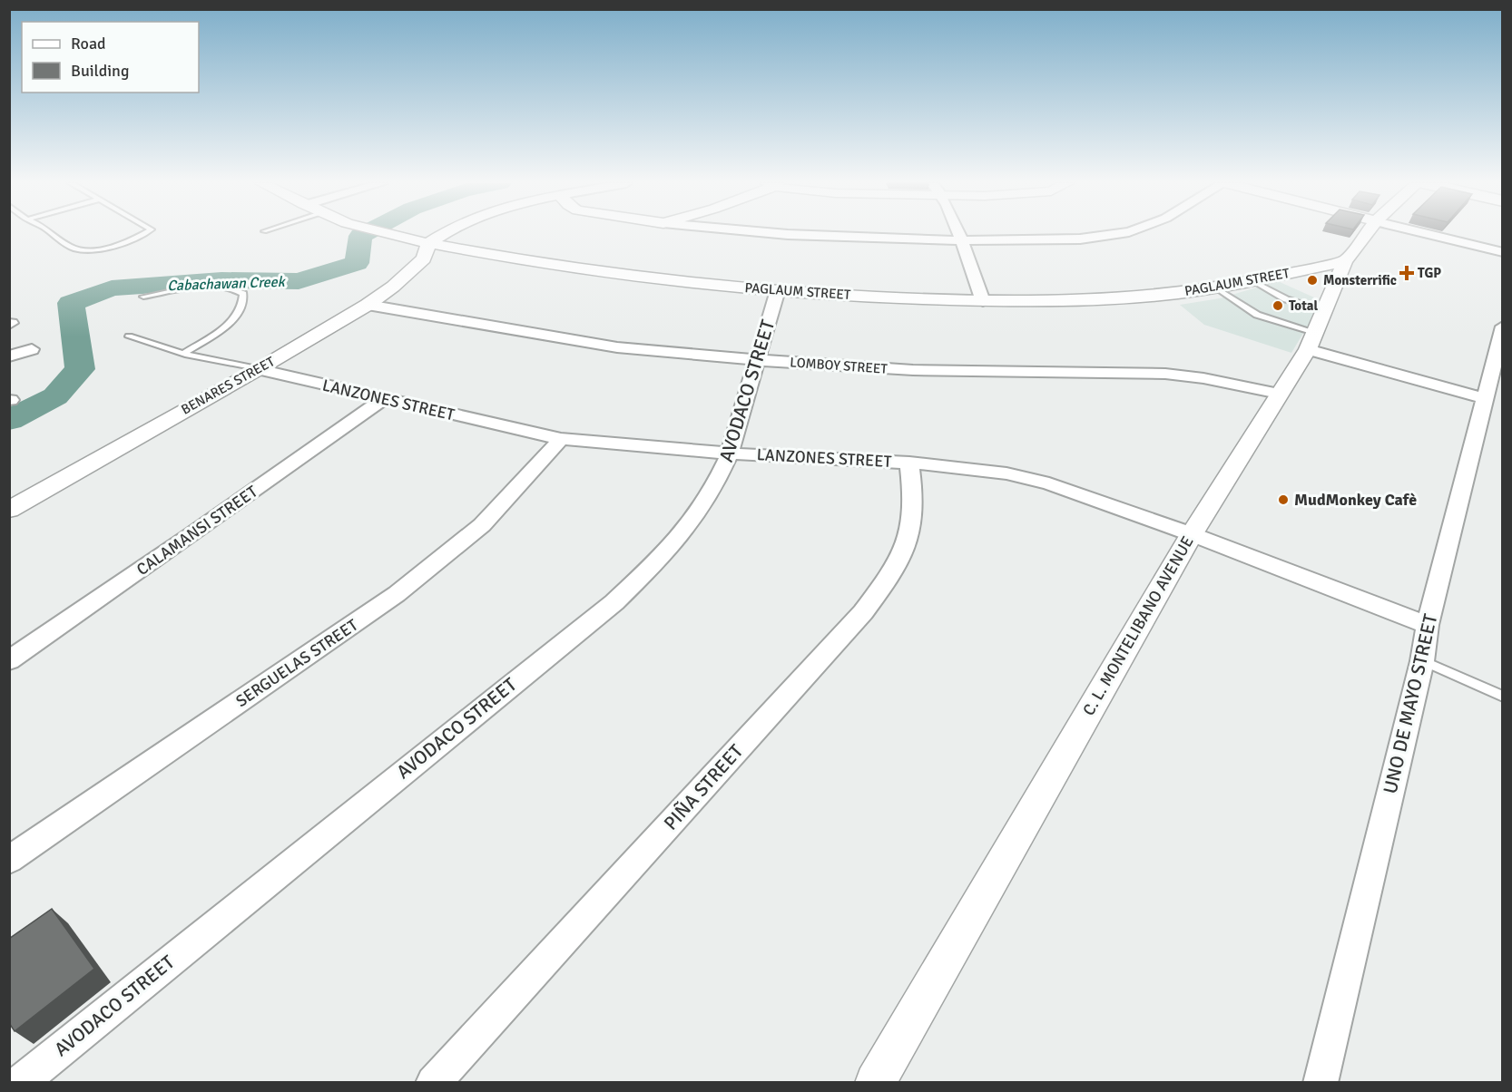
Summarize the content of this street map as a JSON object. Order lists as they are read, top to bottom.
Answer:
{
  "streets": {
    "street": [
      "PAGLAUM STREET",
      "LOMBOY STREET",
      "BENARES STREET",
      "AVODACO STREET",
      "LANZONES STREET",
      "CALAMANSI STREET",
      "C. L. MONTELIBANO AVENUE",
      "SERGUELAS STREET",
      "UNO DE MAYO STREET",
      "PIÑA STREET"
    ]
  },
  "crossings": [
    ["PAGLAUM STREET", "BENARES STREET"],
    ["PAGLAUM STREET", "AVODACO STREET"],
    ["PAGLAUM STREET", "C. L. MONTELIBANO AVENUE"],
    ["LOMBOY STREET", "BENARES STREET"],
    ["LOMBOY STREET", "AVODACO STREET"],
    ["LOMBOY STREET", "C. L. MONTELIBANO AVENUE"],
    ["BENARES STREET", "LANZONES STREET"],
    ["AVODACO STREET", "LANZONES STREET"],
    ["LANZONES STREET", "CALAMANSI STREET"],
    ["LANZONES STREET", "C. L. MONTELIBANO AVENUE"],
    ["LANZONES STREET", "SERGUELAS STREET"],
    ["LANZONES STREET", "UNO DE MAYO STREET"],
    ["LANZONES STREET", "PIÑA STREET"]
  ],
  "water": ["Cabachawan Creek"],
  "places": {
    "health": ["TGP"],
    "other": ["Monsterrific", "Total", "MudMonkey Cafè"]
  },
  "legend": ["Road", "Building"]
}
